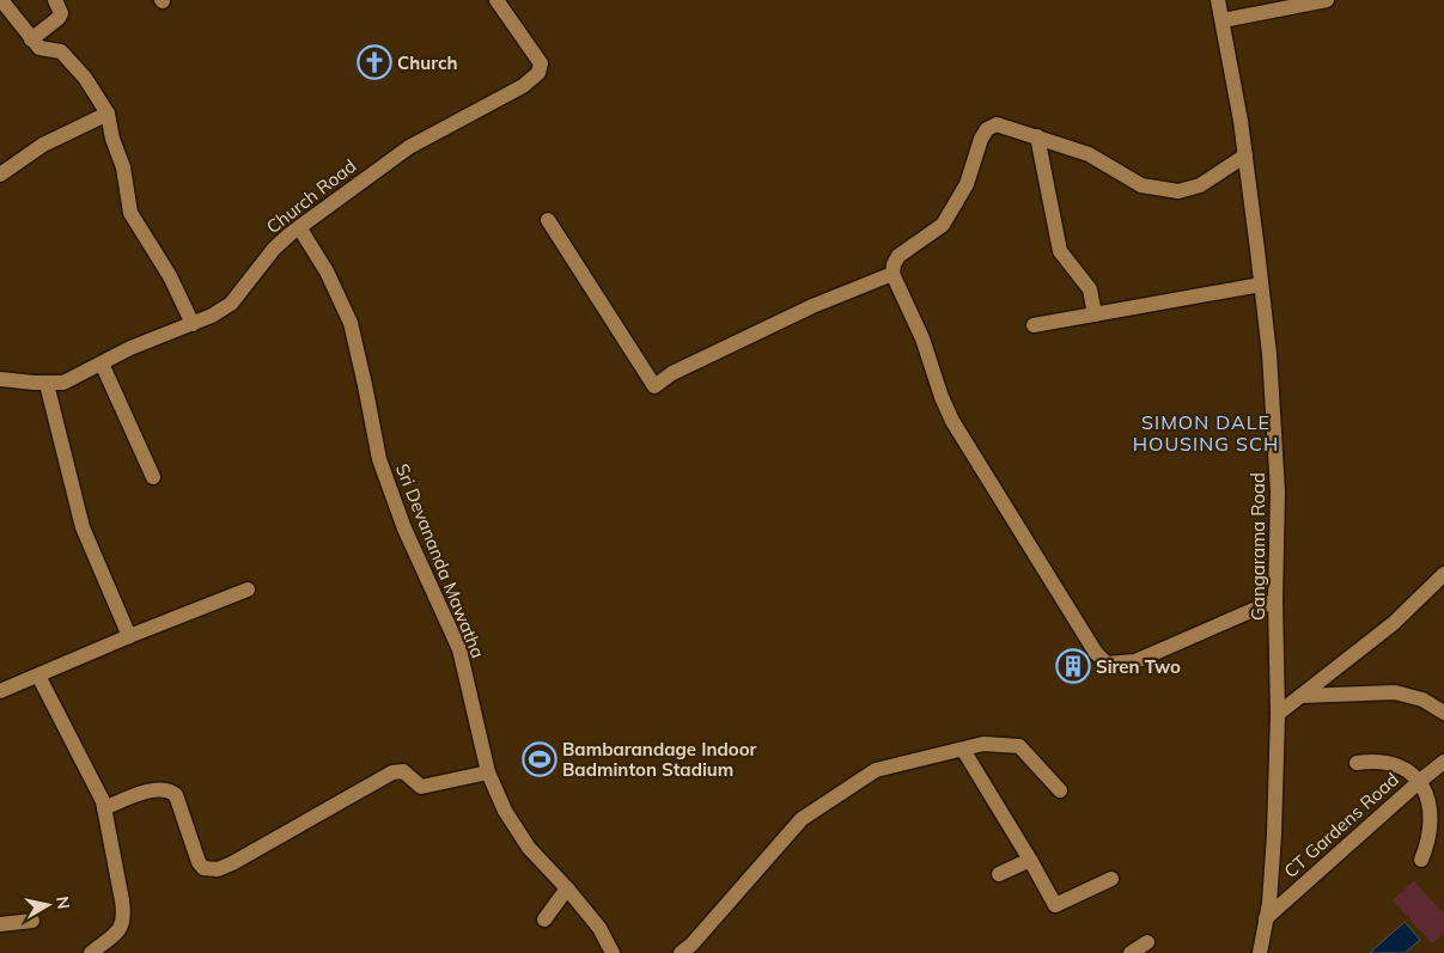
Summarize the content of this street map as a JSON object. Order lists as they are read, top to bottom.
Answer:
{
  "streets": {
    "street": [
      "Church Road",
      "Gangarama Road",
      "Sri Devananda Mawatha",
      "CT Gardens Road"
    ]
  },
  "crossings": [
    ["Church Road", "Sri Devananda Mawatha"],
    ["Gangarama Road", "CT Gardens Road"]
  ],
  "districts": ["SIMON DALE HOUSING SCH"],
  "places": {
    "church": ["Church"],
    "building": ["Siren Two"],
    "sports": ["Bambarandage Indoor Badminton Stadium"]
  },
  "north": "right"
}
